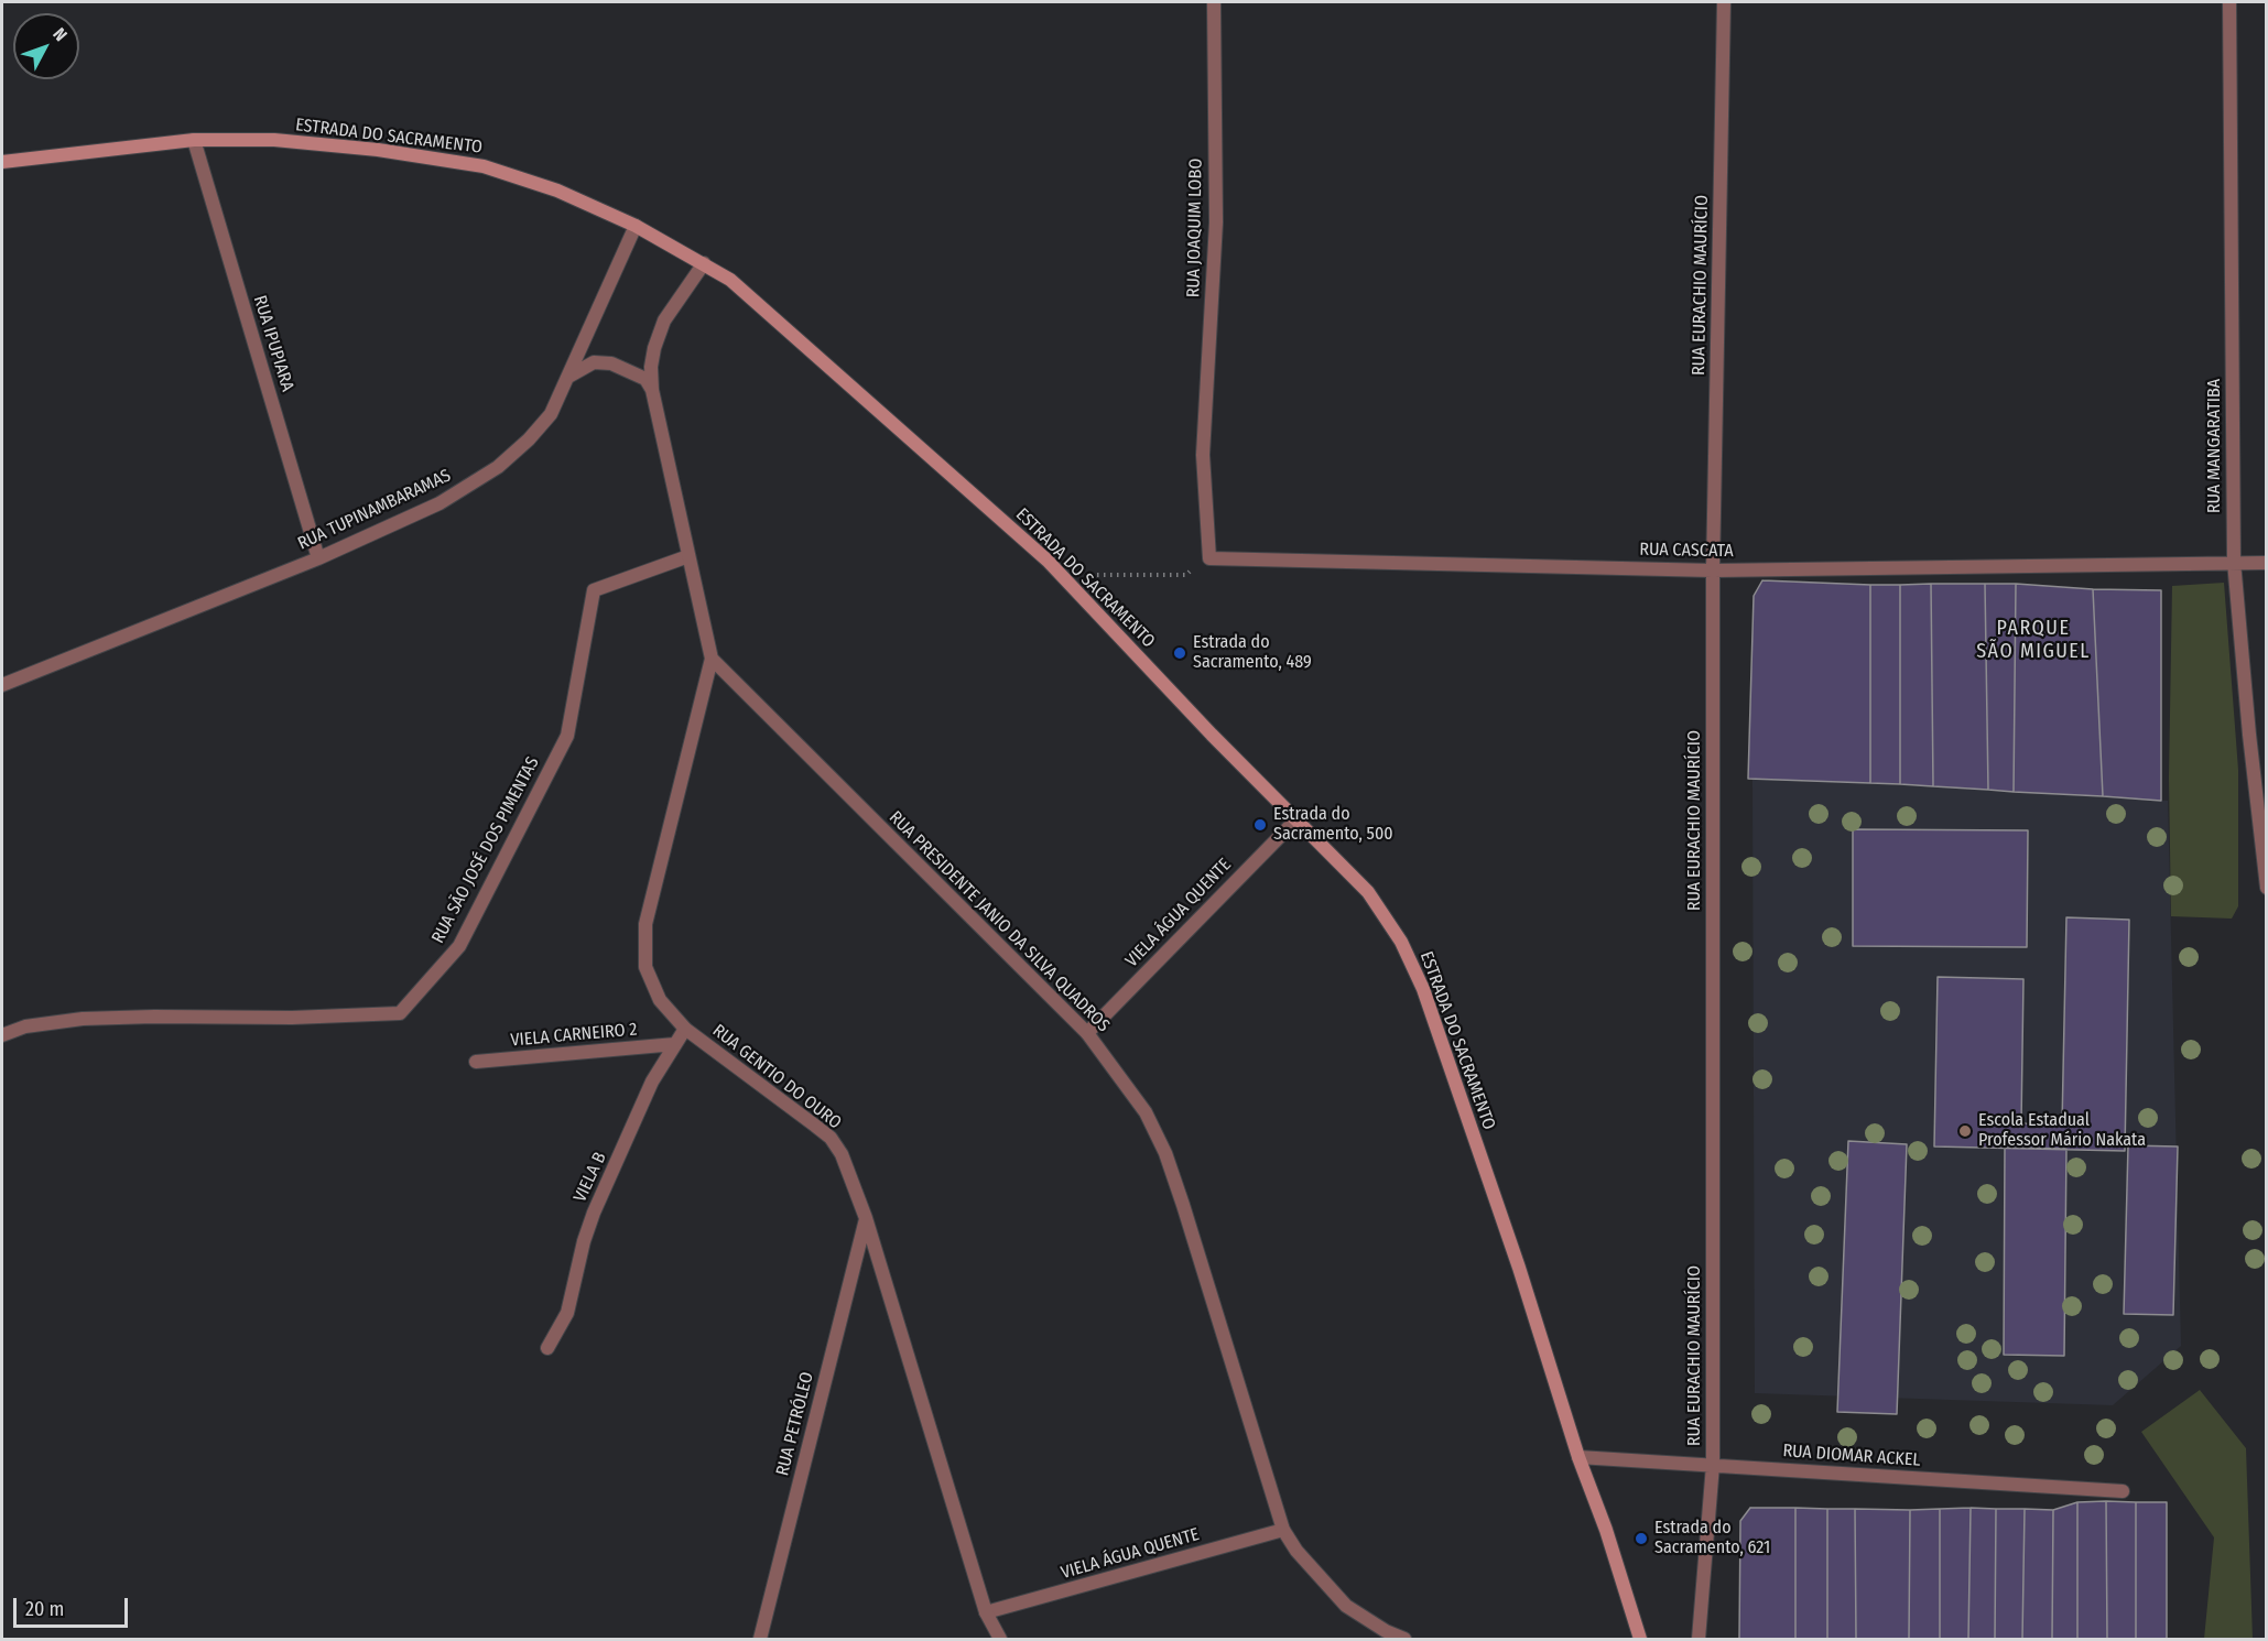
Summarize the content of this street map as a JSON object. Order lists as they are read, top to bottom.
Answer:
{
  "streets": {
    "street": [
      "ESTRADA DO SACRAMENTO",
      "RUA JOAQUIM LOBO",
      "RUA EURACHIO MAURÍCIO",
      "RUA IPUPIARA",
      "RUA MANGARATIBA",
      "RUA TUPINAMBARAMAS",
      "RUA CASCATA",
      "RUA SÃO JOSÉ DOS PIMENTAS",
      "VIELA ÁGUA QUENTE",
      "RUA PRESIDENTE JANIO DA SILVA QUADROS",
      "VIELA CARNEIRO 2",
      "RUA GENTIO DO OURO",
      "VIELA B",
      "RUA PETRÓLEO",
      "RUA DIOMAR ACKEL"
    ]
  },
  "crossings": [
    ["ESTRADA DO SACRAMENTO", "RUA IPUPIARA"],
    ["ESTRADA DO SACRAMENTO", "RUA TUPINAMBARAMAS"],
    ["ESTRADA DO SACRAMENTO", "VIELA ÁGUA QUENTE"],
    ["ESTRADA DO SACRAMENTO", "RUA DIOMAR ACKEL"],
    ["RUA JOAQUIM LOBO", "RUA CASCATA"],
    ["RUA EURACHIO MAURÍCIO", "RUA CASCATA"],
    ["RUA EURACHIO MAURÍCIO", "RUA DIOMAR ACKEL"],
    ["RUA IPUPIARA", "RUA TUPINAMBARAMAS"],
    ["RUA MANGARATIBA", "RUA CASCATA"],
    ["VIELA ÁGUA QUENTE", "RUA PRESIDENTE JANIO DA SILVA QUADROS"],
    ["VIELA ÁGUA QUENTE", "RUA GENTIO DO OURO"],
    ["RUA PRESIDENTE JANIO DA SILVA QUADROS", "RUA GENTIO DO OURO"],
    ["VIELA CARNEIRO 2", "VIELA B"],
    ["RUA GENTIO DO OURO", "VIELA B"],
    ["RUA GENTIO DO OURO", "RUA PETRÓLEO"]
  ],
  "districts": ["PARQUE SÃO MIGUEL"],
  "places": [
    "Estrada do Sacramento, 489",
    "Estrada do Sacramento, 500",
    "Escola Estadual Professor Mário Nakata",
    "Estrada do Sacramento, 621"
  ],
  "scale_bar": "20 m",
  "north": "top right"
}
